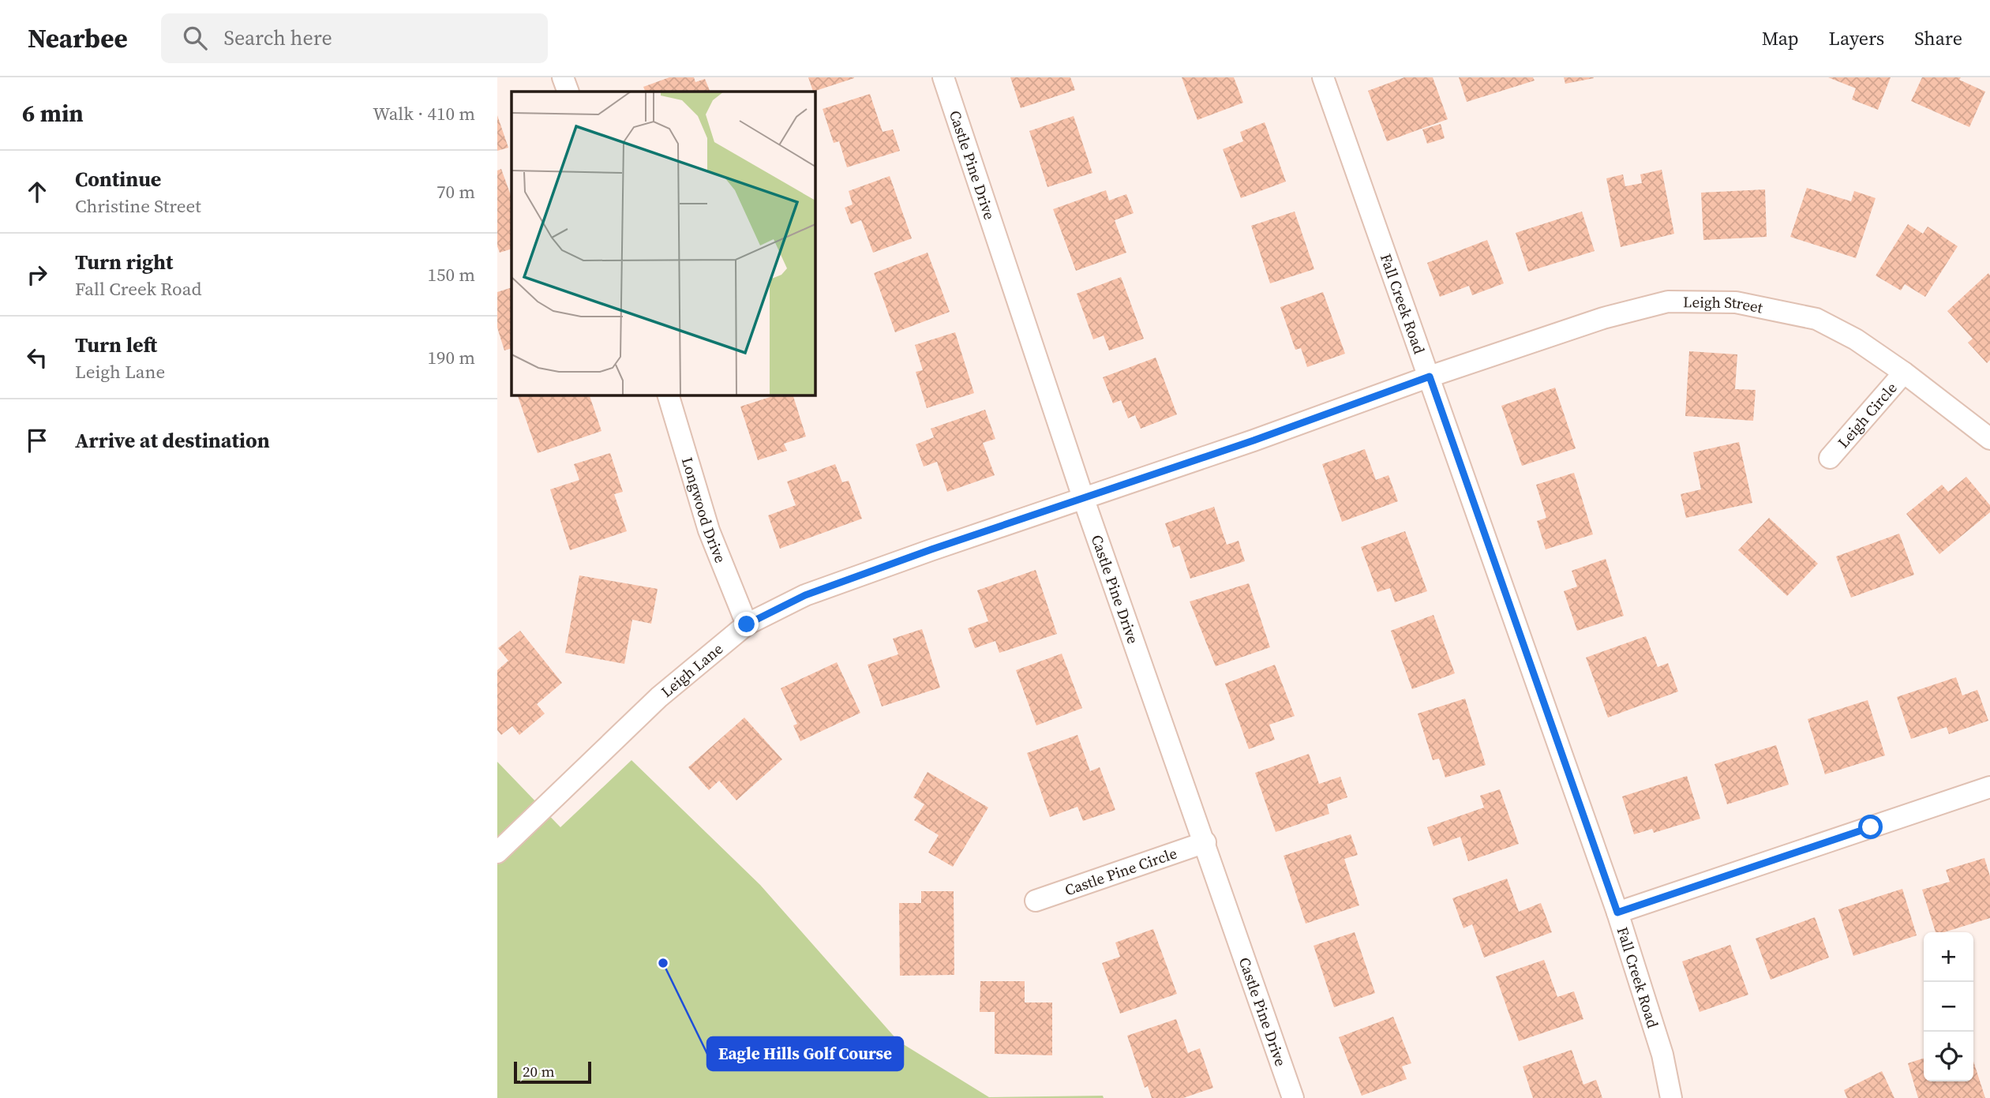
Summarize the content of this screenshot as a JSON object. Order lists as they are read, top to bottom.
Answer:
{
  "streets": {
    "street": [
      "Castle Pine Drive",
      "Fall Creek Road",
      "Leigh Street",
      "Leigh Circle",
      "Longwood Drive",
      "Leigh Lane",
      "Castle Pine Circle"
    ]
  },
  "crossings": [
    ["Castle Pine Drive", "Leigh Lane"],
    ["Castle Pine Drive", "Castle Pine Circle"],
    ["Fall Creek Road", "Leigh Street"],
    ["Fall Creek Road", "Leigh Lane"],
    ["Leigh Street", "Leigh Circle"],
    ["Leigh Street", "Leigh Lane"],
    ["Longwood Drive", "Leigh Lane"]
  ],
  "places": ["Eagle Hills Golf Course"],
  "scale_bar": "20 m",
  "page": {
    "header": "Nearbee",
    "search": "Search here",
    "nav": ["Map", "Layers", "Share"],
    "heading": ["6 min", "Walk · 410 m"],
    "list": [
      ["Continue", "Christine Street", "70 m"],
      ["Turn right", "Fall Creek Road", "150 m"],
      ["Turn left", "Leigh Lane", "190 m"],
      "Arrive at destination"
    ],
    "map_buttons": ["+", "−"],
    "scale": "20 m"
  }
}
